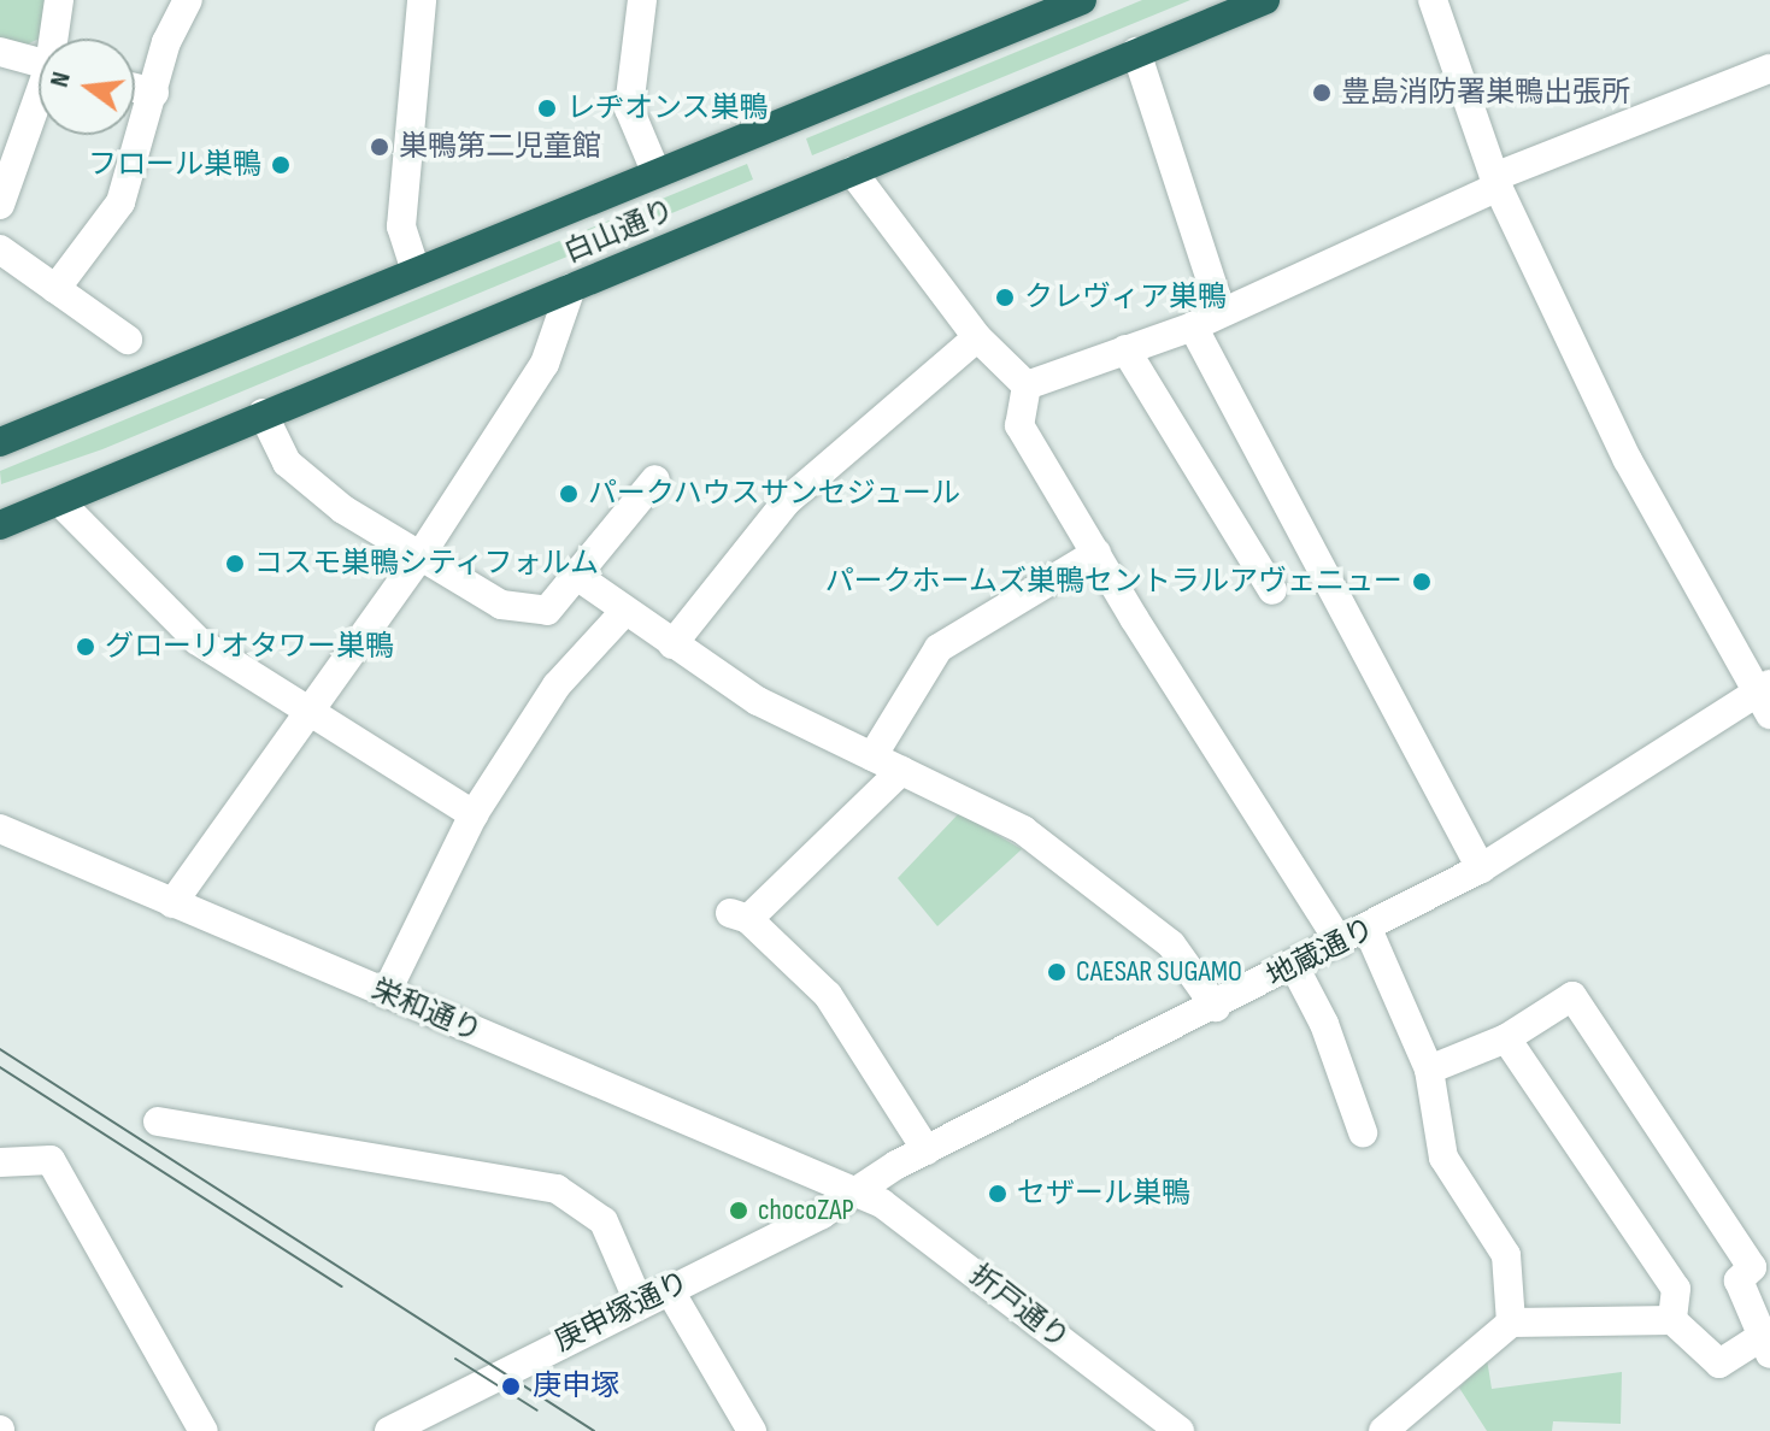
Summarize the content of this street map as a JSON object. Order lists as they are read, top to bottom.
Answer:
{
  "streets": {
    "highway": ["白山通り"],
    "street": [
      "地蔵通り",
      "栄和通り",
      "折戸通り",
      "庚申塚通り"
    ]
  },
  "crossings": [
    ["地蔵通り", "栄和通り"],
    ["地蔵通り", "折戸通り"],
    ["地蔵通り", "庚申塚通り"],
    ["栄和通り", "折戸通り"],
    ["栄和通り", "庚申塚通り"],
    ["折戸通り", "庚申塚通り"]
  ],
  "places": [
    "豊島消防署巣鴨出張所",
    "レヂオンス巣鴨",
    "巣鴨第二児童館",
    "フロール巣鴨",
    "クレヴィア巣鴨",
    "パークハウスサンセジュール",
    "コスモ巣鴨シティフォルム",
    "パークホームズ巣鴨セントラルアヴェニュー",
    "グローリオタワー巣鴨",
    "CAESAR SUGAMO",
    "セザール巣鴨",
    "chocoZAP",
    "庚申塚"
  ],
  "north": "left"
}
